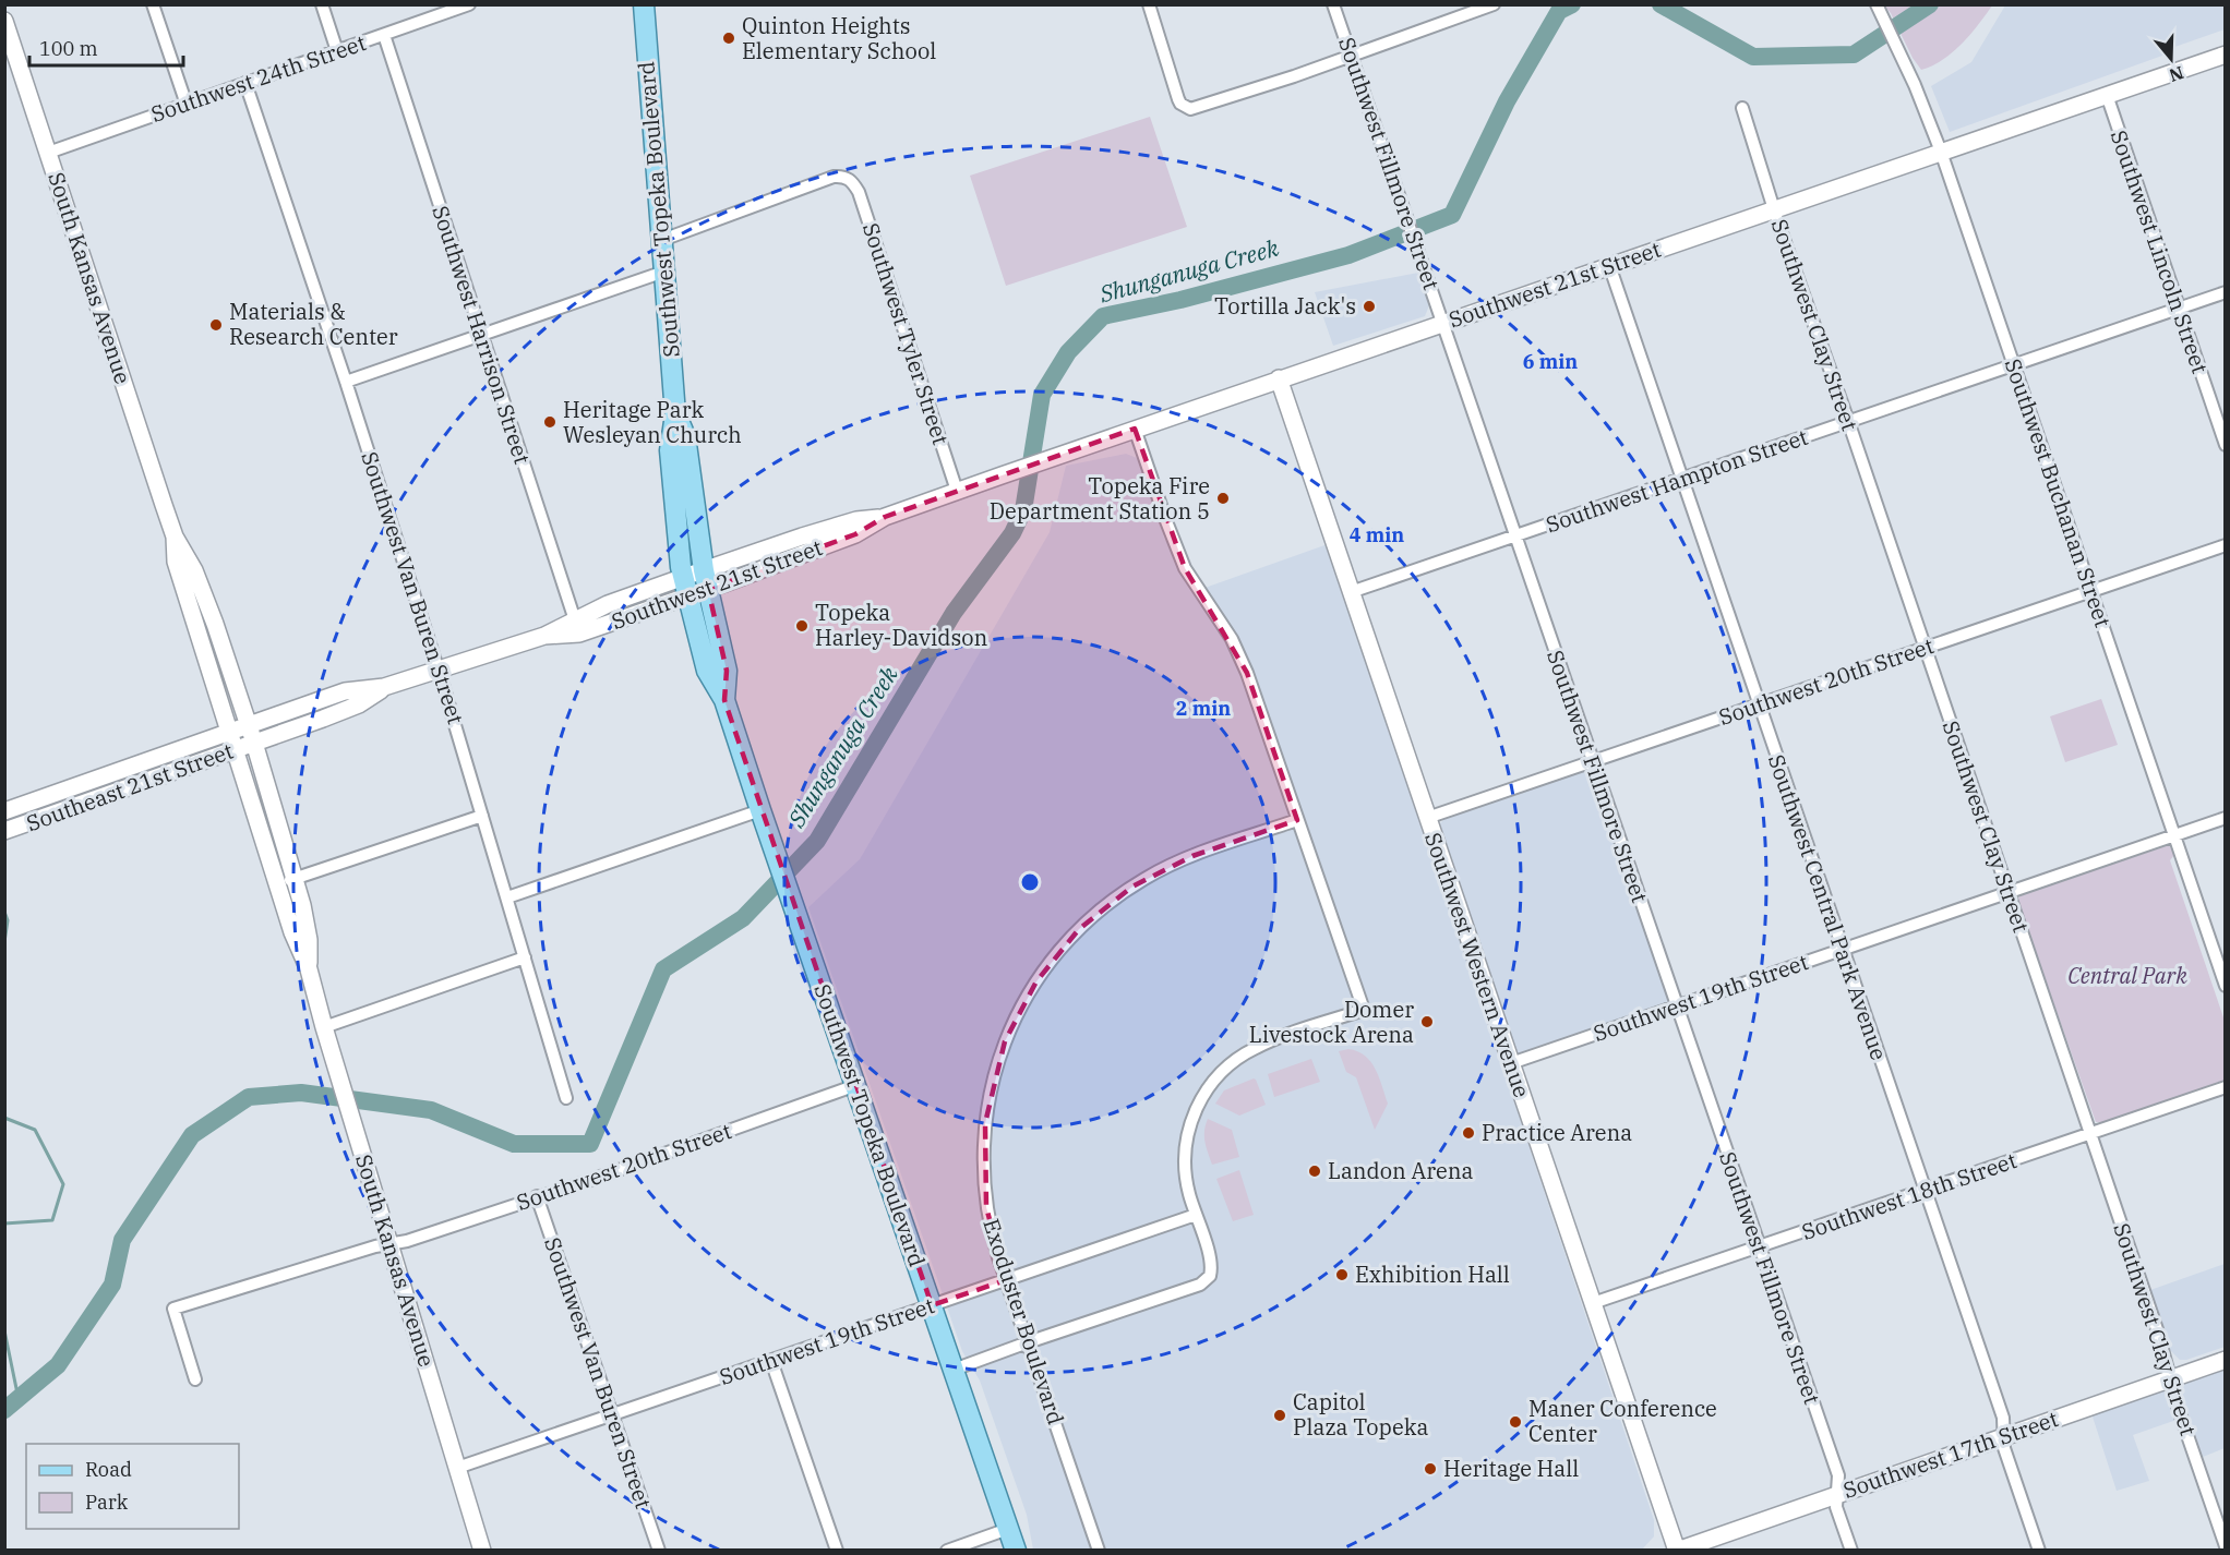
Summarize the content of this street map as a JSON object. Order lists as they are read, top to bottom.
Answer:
{
  "streets": {
    "main road": [
      "Southwest Topeka Boulevard",
      "South Kansas Avenue",
      "Southwest 21st Street",
      "Southeast 21st Street",
      "Southwest Western Avenue",
      "Southwest 17th Street"
    ],
    "street": [
      "Southwest 24th Street",
      "Southwest Fillmore Street",
      "Southwest Lincoln Street",
      "Southwest Clay Street",
      "Southwest Tyler Street",
      "Southwest Harrison Street",
      "Southwest Hampton Street",
      "Southwest Buchanan Street",
      "Southwest Van Buren Street",
      "Southwest 20th Street",
      "Southwest Central Park Avenue",
      "Southwest 19th Street",
      "Southwest 18th Street",
      "Exoduster Boulevard"
    ]
  },
  "crossings": [
    ["Southwest 24th Street", "South Kansas Avenue"],
    ["Southwest 24th Street", "Southwest Harrison Street"],
    ["Southwest 24th Street", "Southwest Van Buren Street"],
    ["Southwest Fillmore Street", "Southwest 21st Street"],
    ["Southwest Fillmore Street", "Southwest Hampton Street"],
    ["Southwest Fillmore Street", "Southwest 20th Street"],
    ["Southwest Fillmore Street", "Southwest 19th Street"],
    ["Southwest Fillmore Street", "Southwest 18th Street"],
    ["Southwest Fillmore Street", "Southwest 17th Street"],
    ["Southwest Topeka Boulevard", "Southwest 21st Street"],
    ["Southwest Topeka Boulevard", "Southwest Tyler Street"],
    ["Southwest Topeka Boulevard", "Southwest 20th Street"],
    ["Southwest Topeka Boulevard", "Southwest 19th Street"],
    ["Southwest Lincoln Street", "Southwest 21st Street"],
    ["Southwest Lincoln Street", "Southwest Hampton Street"],
    ["South Kansas Avenue", "Southwest 21st Street"],
    ["South Kansas Avenue", "Southwest 20th Street"],
    ["South Kansas Avenue", "Southeast 21st Street"],
    ["South Kansas Avenue", "Southwest 19th Street"],
    ["Southwest 21st Street", "Southwest Clay Street"],
    ["Southwest 21st Street", "Southwest Tyler Street"],
    ["Southwest 21st Street", "Southwest Harrison Street"],
    ["Southwest 21st Street", "Southwest Buchanan Street"],
    ["Southwest 21st Street", "Southwest Van Buren Street"],
    ["Southwest 21st Street", "Southeast 21st Street"],
    ["Southwest 21st Street", "Southwest Central Park Avenue"],
    ["Southwest 21st Street", "Southwest Western Avenue"],
    ["Southwest Clay Street", "Southwest Hampton Street"],
    ["Southwest Clay Street", "Southwest 20th Street"],
    ["Southwest Clay Street", "Southwest 19th Street"],
    ["Southwest Clay Street", "Southwest 18th Street"],
    ["Southwest Clay Street", "Southwest 17th Street"],
    ["Southwest Hampton Street", "Southwest Buchanan Street"],
    ["Southwest Hampton Street", "Southwest Central Park Avenue"],
    ["Southwest Hampton Street", "Southwest Western Avenue"],
    ["Southwest Buchanan Street", "Southwest 20th Street"],
    ["Southwest Buchanan Street", "Southwest 19th Street"],
    ["Southwest Van Buren Street", "Southwest 20th Street"],
    ["Southwest Van Buren Street", "Southwest 19th Street"],
    ["Southwest 20th Street", "Southwest Central Park Avenue"],
    ["Southwest 20th Street", "Southwest Western Avenue"],
    ["Southwest Central Park Avenue", "Southwest 19th Street"],
    ["Southwest Central Park Avenue", "Southwest 18th Street"],
    ["Southwest Central Park Avenue", "Southwest 17th Street"],
    ["Southwest Western Avenue", "Southwest 19th Street"],
    ["Southwest Western Avenue", "Southwest 18th Street"],
    ["Southwest Western Avenue", "Southwest 17th Street"],
    ["Southwest 19th Street", "Exoduster Boulevard"]
  ],
  "water": ["Shunganuga Creek"],
  "parks": ["Central Park"],
  "places": [
    "Quinton Heights Elementary School",
    "Tortilla Jack's",
    "Materials & Research Center",
    "Heritage Park Wesleyan Church",
    "Topeka Fire Department Station 5",
    "Topeka Harley-Davidson",
    "Domer Livestock Arena",
    "Practice Arena",
    "Landon Arena",
    "Exhibition Hall",
    "Capitol Plaza Topeka",
    "Maner Conference Center",
    "Heritage Hall"
  ],
  "legend": ["Road", "Park"],
  "scale_bar": "100 m",
  "north": "bottom",
  "rings": ["6 min", "4 min", "2 min"]
}
